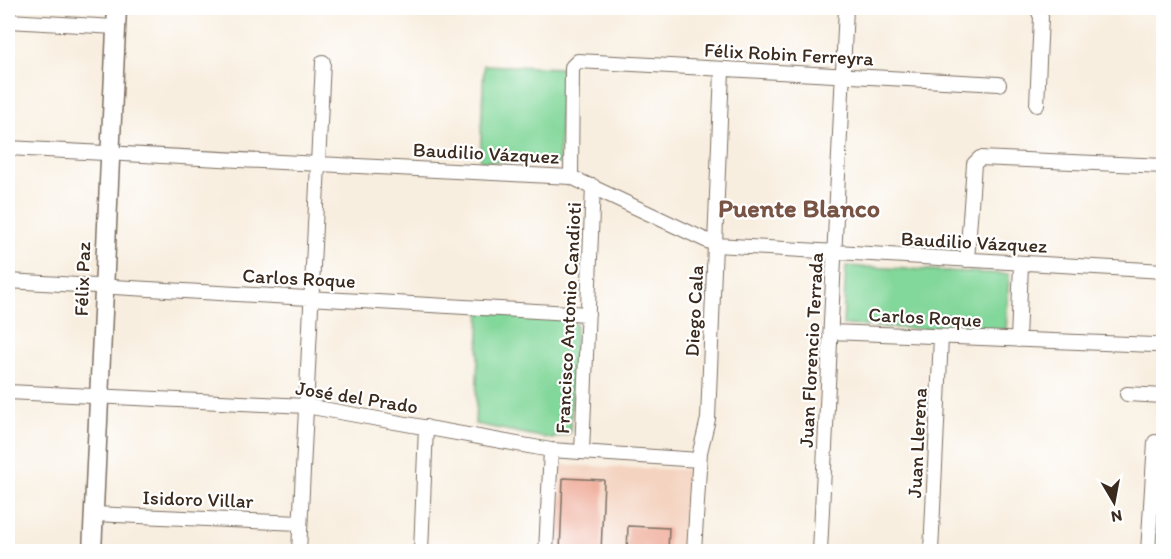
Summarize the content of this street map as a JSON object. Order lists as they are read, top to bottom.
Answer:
{
  "streets": {
    "main road": ["Félix Paz"],
    "street": [
      "Félix Robin Ferreyra",
      "Baudilio Vázquez",
      "Carlos Roque",
      "Diego Cala",
      "Francisco Antonio Candioti",
      "Juan Florencio Terrada",
      "José del Prado",
      "Juan Llerena",
      "Isidoro Villar"
    ]
  },
  "crossings": [
    ["Félix Robin Ferreyra", "Diego Cala"],
    ["Félix Robin Ferreyra", "Francisco Antonio Candioti"],
    ["Félix Robin Ferreyra", "Juan Florencio Terrada"],
    ["Baudilio Vázquez", "Félix Paz"],
    ["Baudilio Vázquez", "Diego Cala"],
    ["Baudilio Vázquez", "Francisco Antonio Candioti"],
    ["Baudilio Vázquez", "Juan Florencio Terrada"],
    ["Carlos Roque", "Félix Paz"],
    ["Carlos Roque", "Francisco Antonio Candioti"],
    ["Carlos Roque", "Juan Florencio Terrada"],
    ["Carlos Roque", "Juan Llerena"],
    ["Félix Paz", "José del Prado"],
    ["Félix Paz", "Isidoro Villar"],
    ["Diego Cala", "José del Prado"],
    ["Francisco Antonio Candioti", "José del Prado"]
  ],
  "districts": ["Puente Blanco"],
  "north": "bottom"
}
